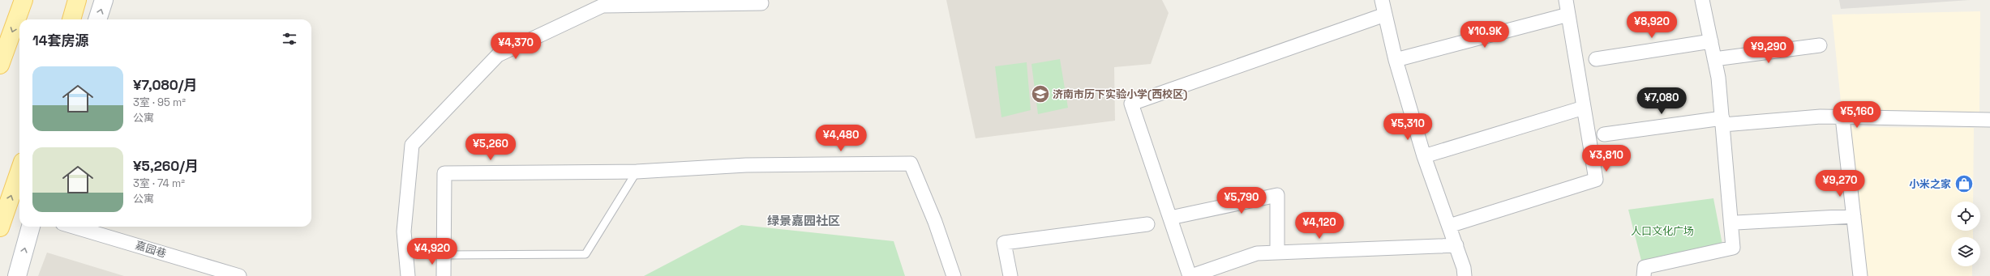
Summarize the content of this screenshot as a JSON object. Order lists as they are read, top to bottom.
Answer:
{
  "streets": {
    "street": ["嘉园巷"]
  },
  "districts": ["绿景嘉园社区"],
  "parks": ["人口文化广场"],
  "places": {
    "school or university": ["济南市历下实验小学(西校区)"],
    "shop": ["小米之家"]
  },
  "page": {
    "price": [
      "¥8,920",
      "¥10.9K",
      "¥4,370",
      "¥9,290",
      "¥7,080",
      "¥5,160",
      "¥5,310",
      "¥4,480",
      "¥5,260",
      "¥3,810",
      "¥9,270",
      "¥5,790",
      "¥4,120",
      "¥4,920"
    ],
    "heading": "14套房源",
    "list": [
      {
        "name": "¥7,080/月",
        "note": "3室 · 95 m² · 公寓"
      },
      {
        "name": "¥5,260/月",
        "note": "3室 · 74 m² · 公寓"
      }
    ]
  }
}
